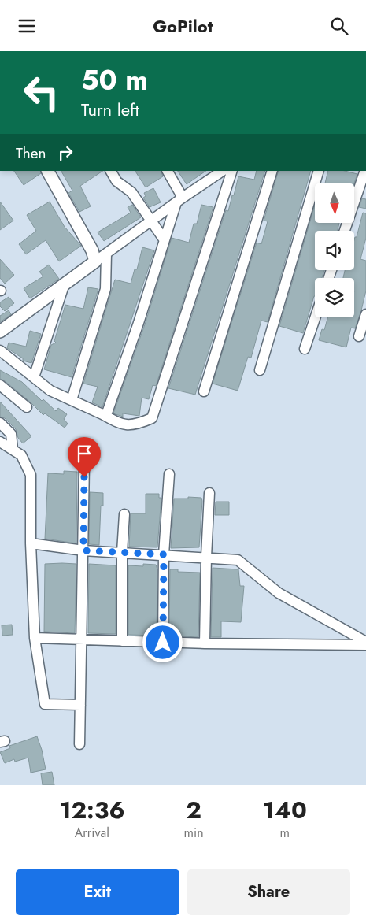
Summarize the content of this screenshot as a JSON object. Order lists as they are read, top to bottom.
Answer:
{
  "north": "bottom",
  "page": {
    "header": "GoPilot",
    "turn": ["50 m", "Turn left"],
    "then": "Then",
    "eta": [
      "12:36",
      "Arrival",
      "2",
      "min",
      "140",
      "m"
    ],
    "buttons": ["Exit", "Share"]
  }
}
